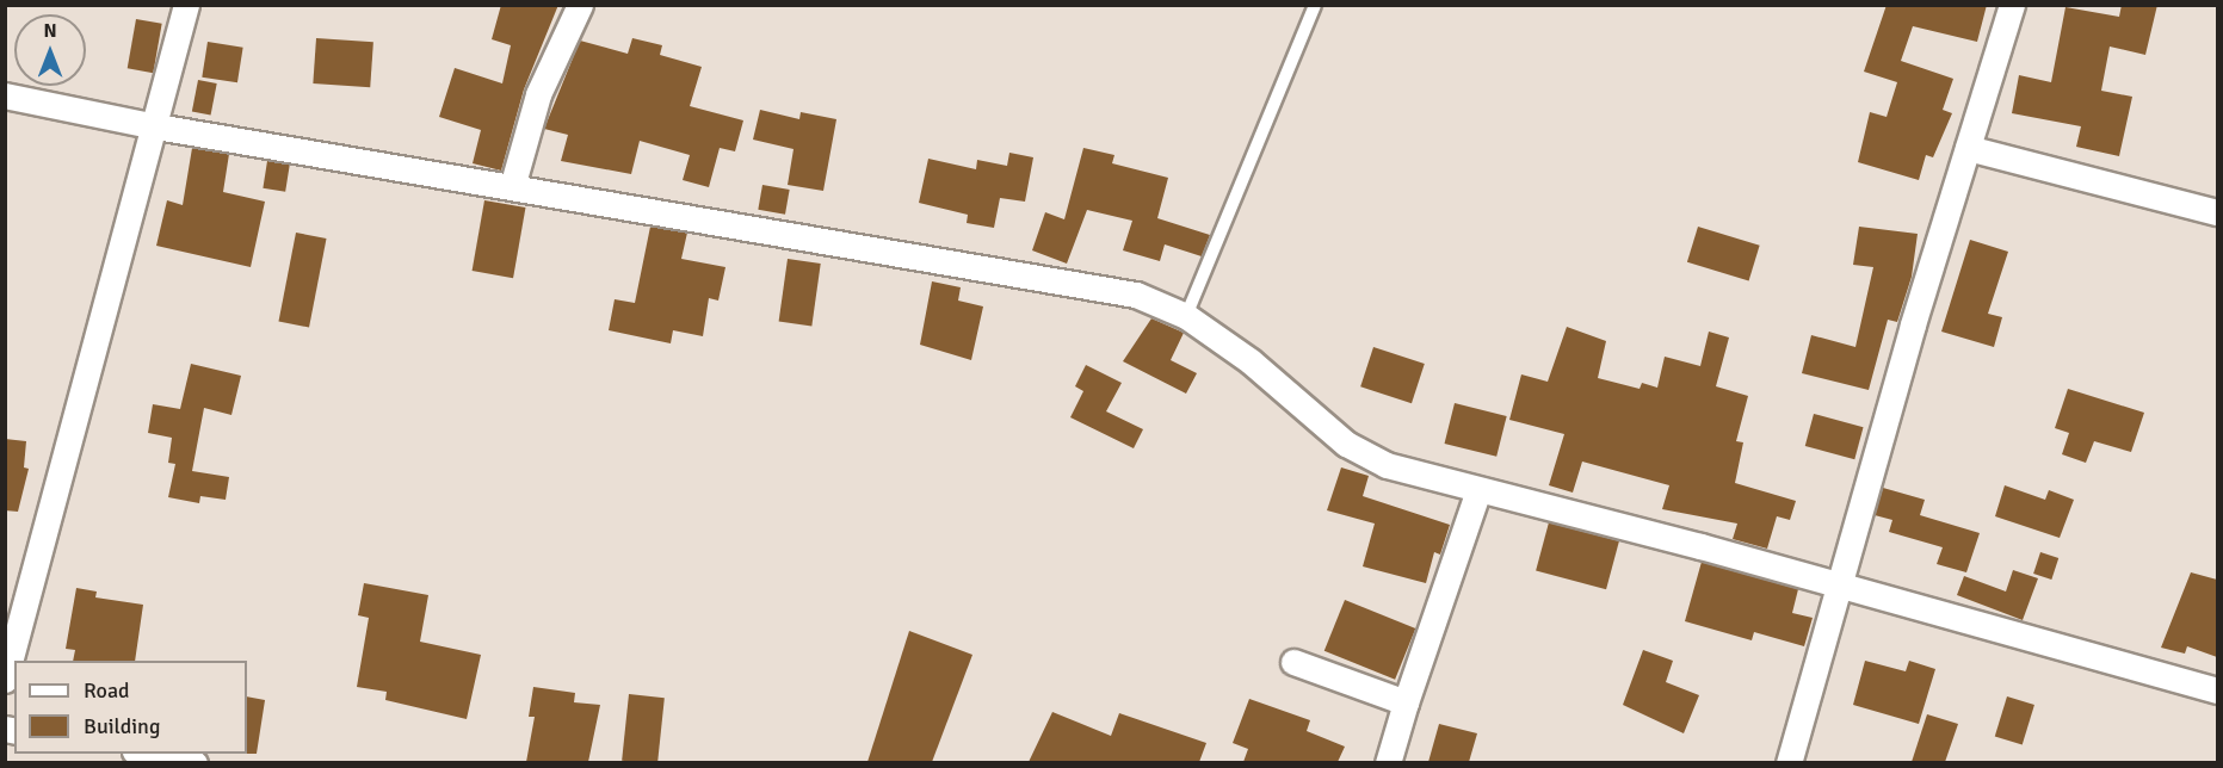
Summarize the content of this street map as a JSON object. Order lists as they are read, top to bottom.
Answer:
{
  "legend": ["Road", "Building"],
  "north": "top"
}
